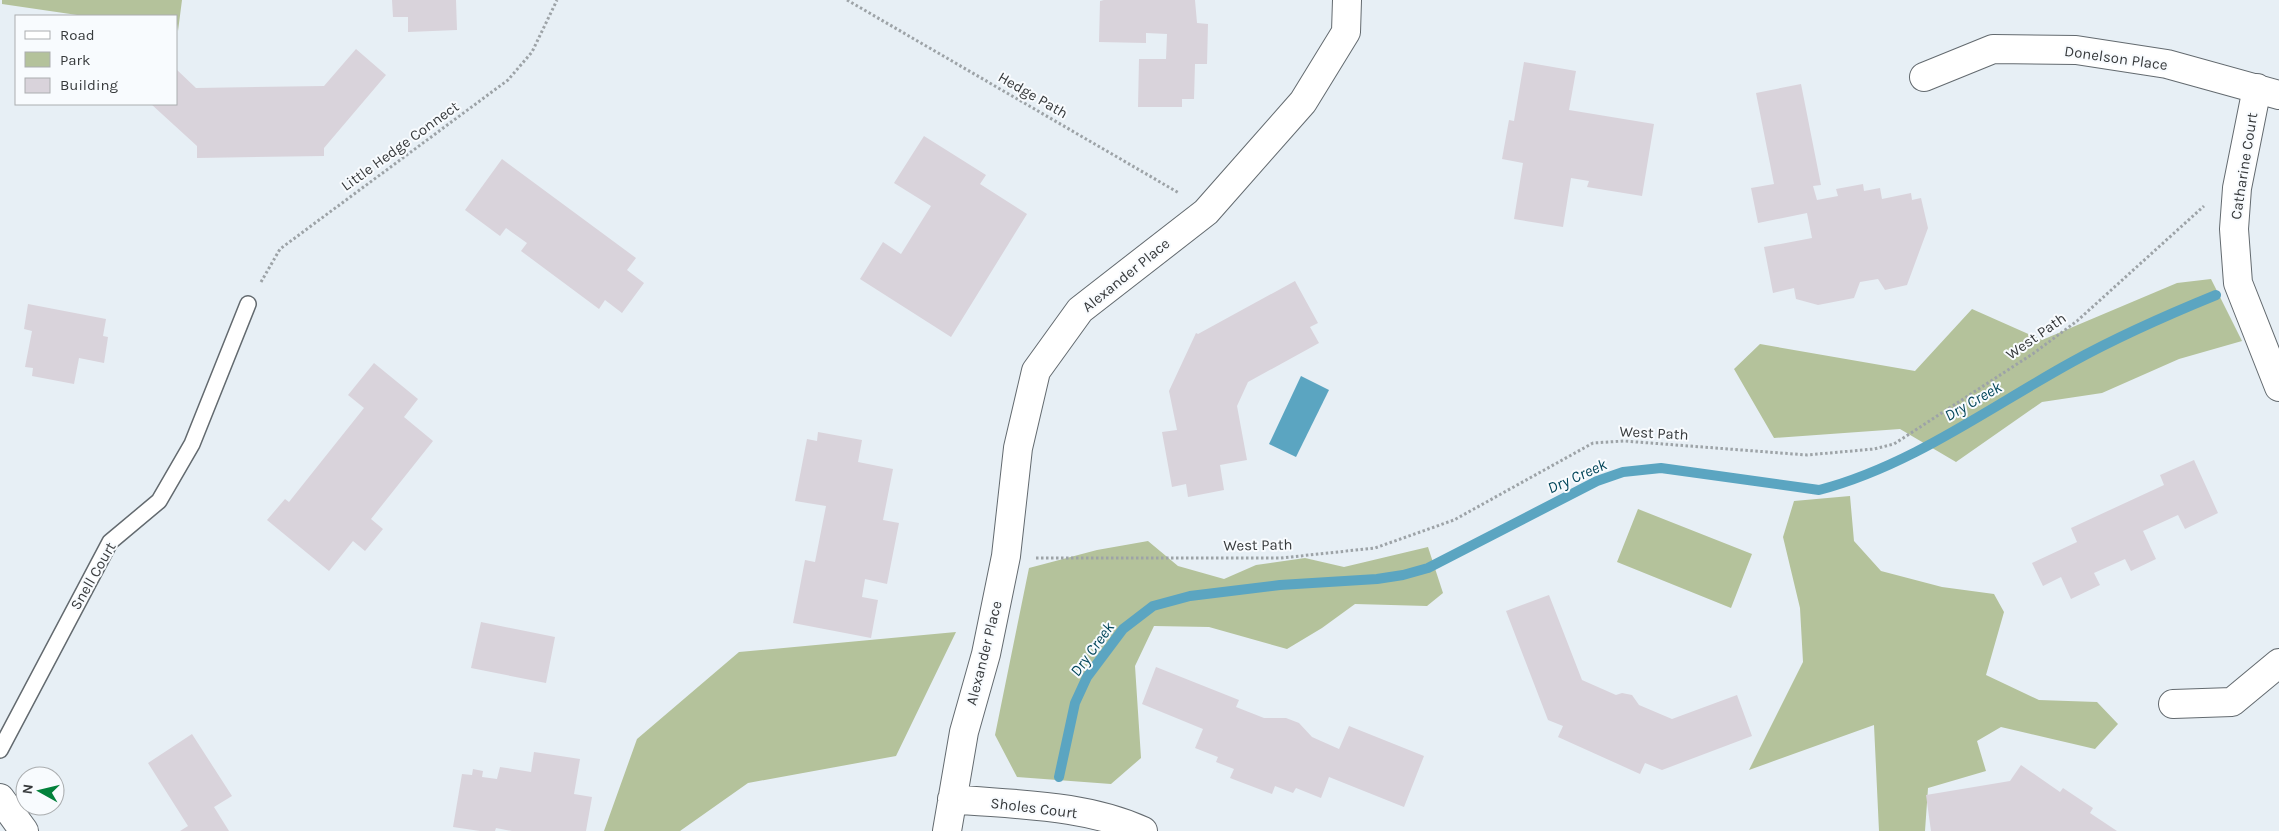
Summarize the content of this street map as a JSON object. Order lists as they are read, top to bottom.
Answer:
{
  "streets": {
    "street": [
      "Donelson Place",
      "Catharine Court",
      "Alexander Place",
      "Sholes Court"
    ],
    "lane": ["Snell Court"],
    "path": ["Hedge Path", "Little Hedge Connect", "West Path"]
  },
  "crossings": [
    ["Donelson Place", "Catharine Court"],
    ["Hedge Path", "Alexander Place"],
    ["Little Hedge Connect", "Snell Court"],
    ["Catharine Court", "West Path"],
    ["Alexander Place", "West Path"],
    ["Alexander Place", "Sholes Court"]
  ],
  "water": ["Dry Creek"],
  "legend": ["Road", "Park", "Building"],
  "north": "left"
}
